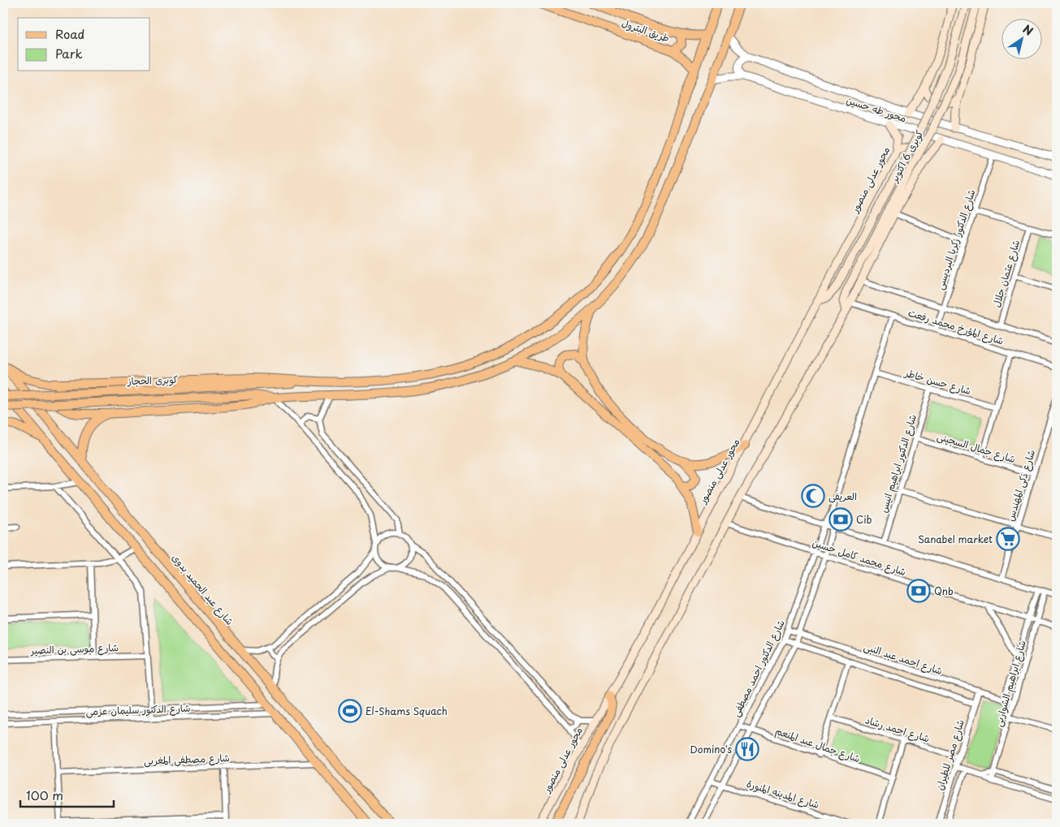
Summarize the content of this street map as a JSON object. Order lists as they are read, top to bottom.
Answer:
{
  "streets": {
    "main road": [
      "طريق البترول",
      "كوبرى 6 اكتوبر",
      "محور عدلى منصور",
      "كوبرى الحجاز",
      "شارع عبد الحميد بدوى"
    ],
    "street": [
      "محور طه حسين",
      "شارع الدكتور زكريا البرديسى",
      "شارع عثمان جلال",
      "شارع المؤرخ محمد رفعت",
      "شارع حسن خاطر",
      "شارع جمال السجينى",
      "شارع الدكتور ابراهيم انيس",
      "شارع ذكى المهندس",
      "شارع محمد كامل حسين",
      "شارع موسى بن النصير",
      "شارع احمد عبد النبى",
      "شارع الدكتور احمد مصطفى",
      "شارع ابراهيم الشواربى",
      "شارع الدكتور سليمان عزمى",
      "شارع احمد رشاد",
      "شارع جمال عبد المنعم",
      "شارع مصر للطيران",
      "شارع مصطفى المغربى",
      "شارع المدينه المنورة"
    ]
  },
  "crossings": [
    ["محور طه حسين", "محور عدلى منصور"],
    ["محور طه حسين", "شارع الدكتور زكريا البرديسى"],
    ["كوبرى 6 اكتوبر", "محور عدلى منصور"],
    ["شارع الدكتور زكريا البرديسى", "شارع المؤرخ محمد رفعت"],
    ["شارع عثمان جلال", "شارع المؤرخ محمد رفعت"],
    ["شارع المؤرخ محمد رفعت", "شارع الدكتور احمد مصطفى"],
    ["شارع حسن خاطر", "شارع الدكتور ابراهيم انيس"],
    ["شارع حسن خاطر", "شارع الدكتور احمد مصطفى"],
    ["شارع جمال السجينى", "شارع الدكتور ابراهيم انيس"],
    ["شارع جمال السجينى", "شارع ذكى المهندس"],
    ["شارع الدكتور ابراهيم انيس", "شارع محمد كامل حسين"],
    ["شارع ذكى المهندس", "شارع محمد كامل حسين"],
    ["شارع محمد كامل حسين", "شارع الدكتور احمد مصطفى"],
    ["شارع محمد كامل حسين", "شارع ابراهيم الشواربى"],
    ["شارع احمد عبد النبى", "شارع الدكتور احمد مصطفى"],
    ["شارع احمد عبد النبى", "شارع ابراهيم الشواربى"],
    ["شارع احمد عبد النبى", "شارع مصر للطيران"],
    ["شارع الدكتور احمد مصطفى", "شارع جمال عبد المنعم"],
    ["شارع الدكتور احمد مصطفى", "شارع المدينه المنورة"],
    ["شارع احمد رشاد", "شارع مصر للطيران"]
  ],
  "places": {
    "mosque": ["العريفى"],
    "bank": ["Cib", "Qnb"],
    "supermarket": ["Sanabel market"],
    "sports": ["El-Shams Squach"],
    "restaurant": ["Domino's"]
  },
  "legend": ["Road", "Park"],
  "scale_bar": "100 m",
  "north": "top right"
}
